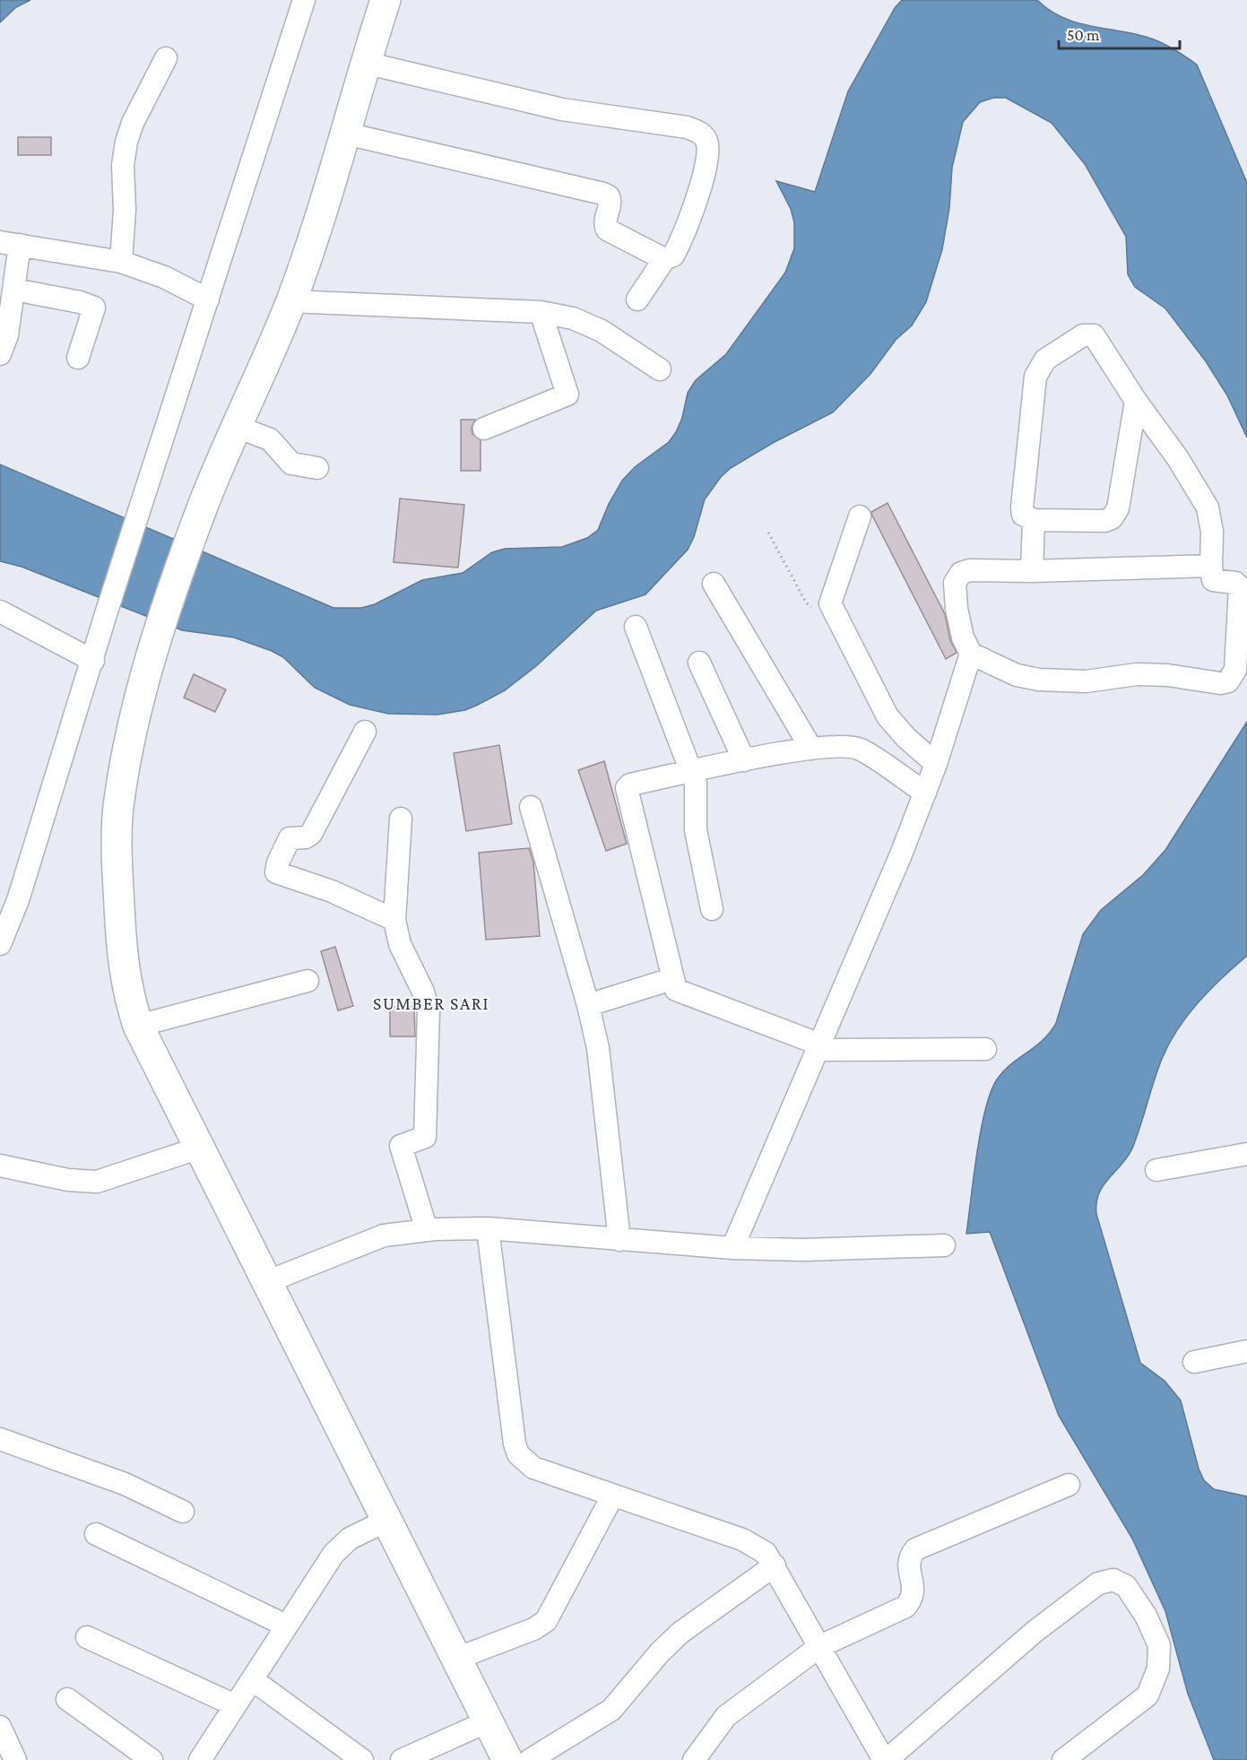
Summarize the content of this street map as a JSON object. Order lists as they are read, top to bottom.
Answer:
{
  "districts": ["SUMBER SARI"],
  "scale_bar": "50 m"
}
